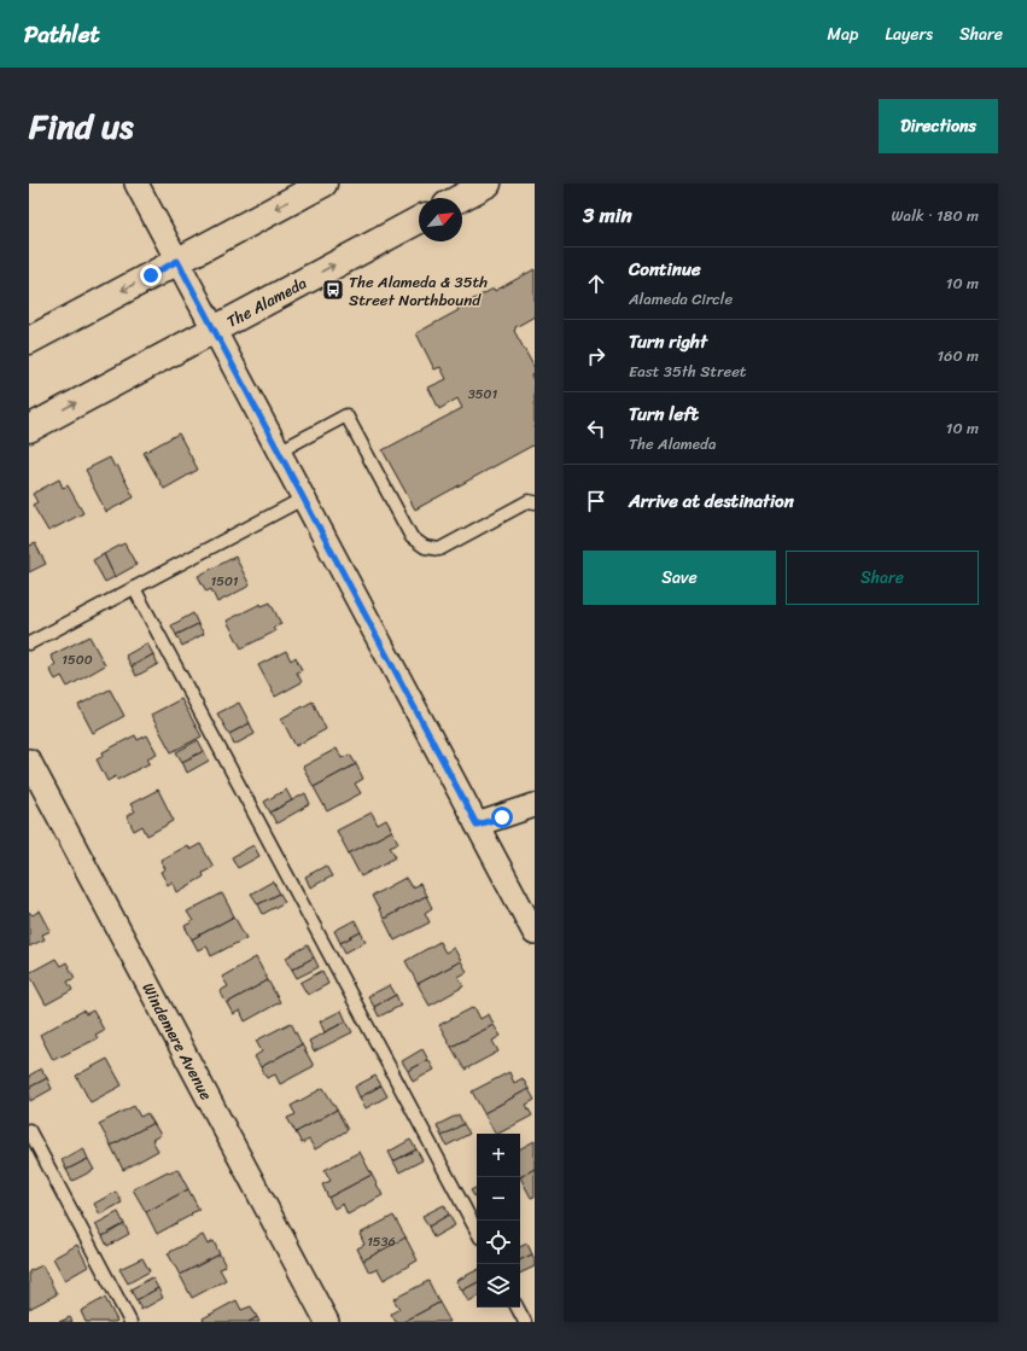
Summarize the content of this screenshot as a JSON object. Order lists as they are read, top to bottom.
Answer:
{
  "streets": {
    "main road": ["The Alameda"],
    "street": ["Windemere Avenue"]
  },
  "places": {
    "bus stop": ["The Alameda & 35th Street Northbound"]
  },
  "house_numbers": [
    "3501",
    "1501",
    "1500",
    "1536"
  ],
  "north": "top right",
  "page": {
    "header": "Pathlet",
    "nav": ["Map", "Layers", "Share"],
    "title": "Find us",
    "buttons": [
      "Directions",
      ["Save", "Share"]
    ],
    "heading": ["3 min", "Walk · 180 m"],
    "list": [
      ["Continue", "Alameda Circle", "10 m"],
      ["Turn right", "East 35th Street", "160 m"],
      ["Turn left", "The Alameda", "10 m"],
      "Arrive at destination"
    ],
    "map_buttons": ["+", "−"]
  }
}
